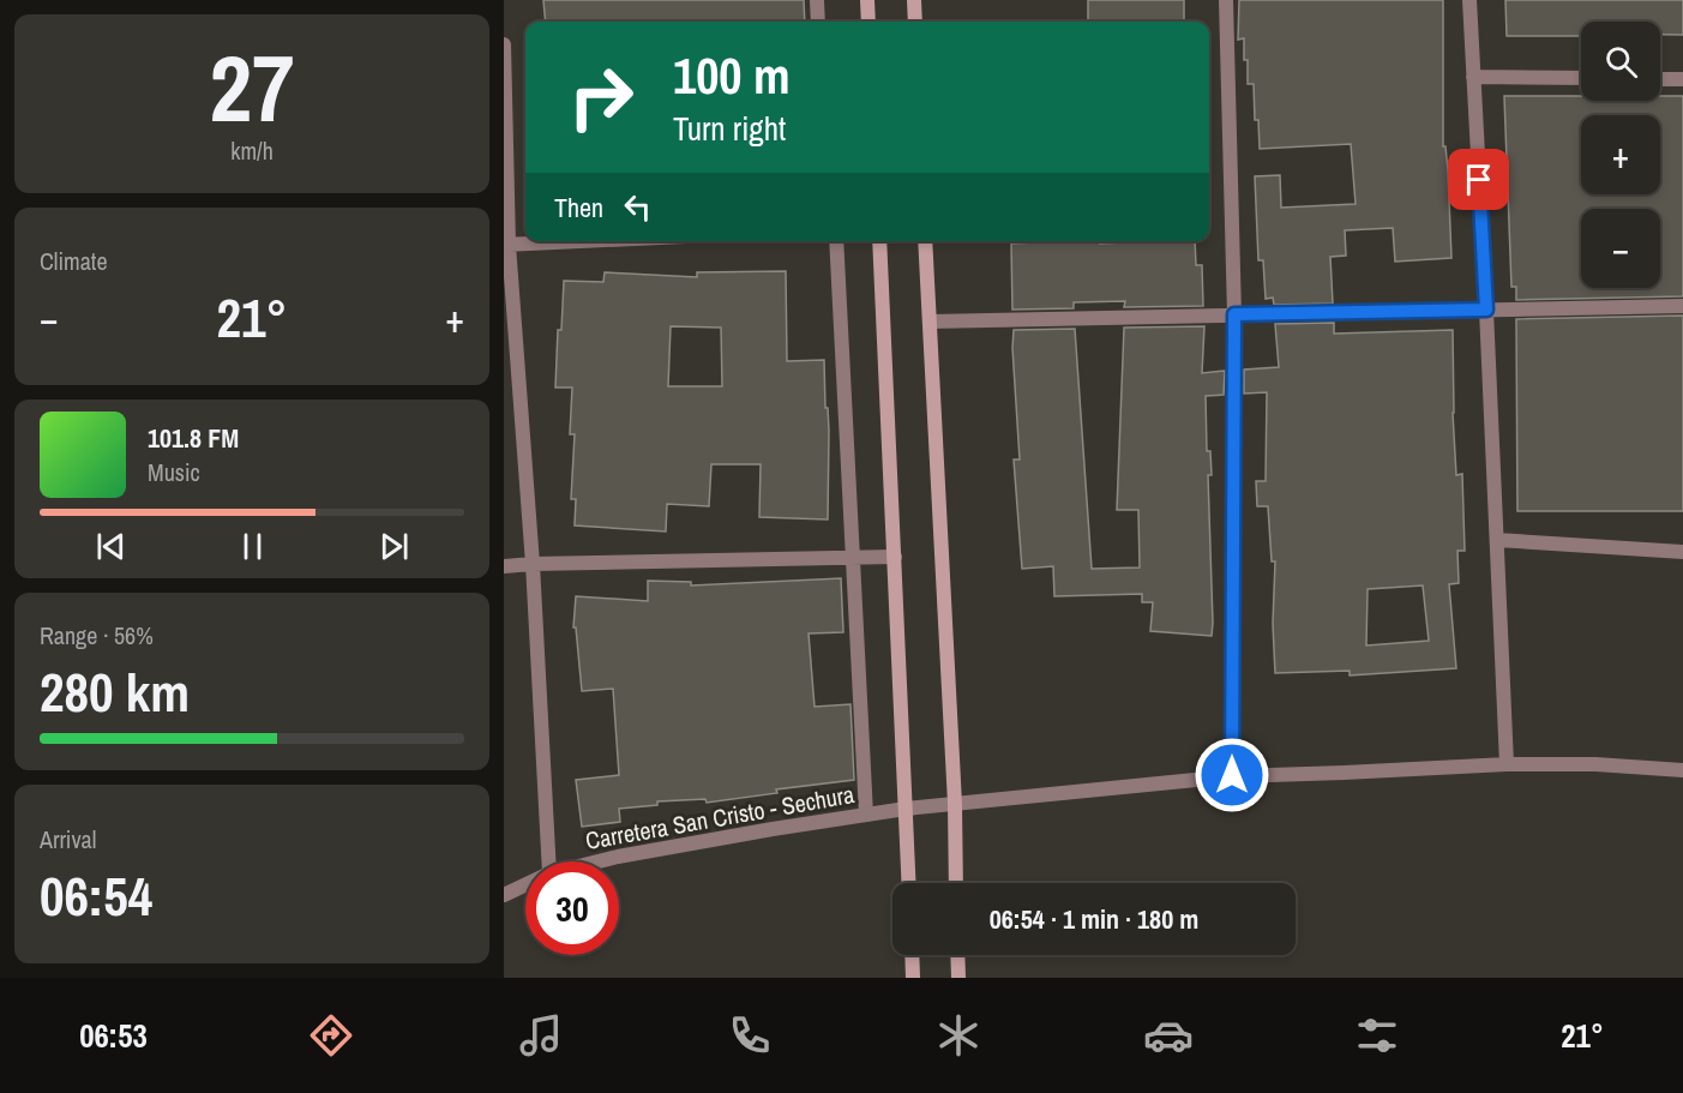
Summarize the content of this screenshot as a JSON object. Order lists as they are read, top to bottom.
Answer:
{
  "streets": {
    "street": ["Carretera San Cristo - Sechura"]
  },
  "page": {
    "tile": [
      ["27", "km/h"],
      "Climate",
      ["Range · 56%", "280 km"],
      ["Arrival", "06:54"]
    ],
    "map_buttons": ["+", "−"],
    "turn": ["100 m", "Turn right"],
    "then": "Then",
    "heat": ["−", "21°", "+"],
    "song": ["101.8 FM", "Music"],
    "limit": "30",
    "trip": "06:54 · 1 min · 180 m",
    "tabs": ["06:53", "21°"]
  }
}
